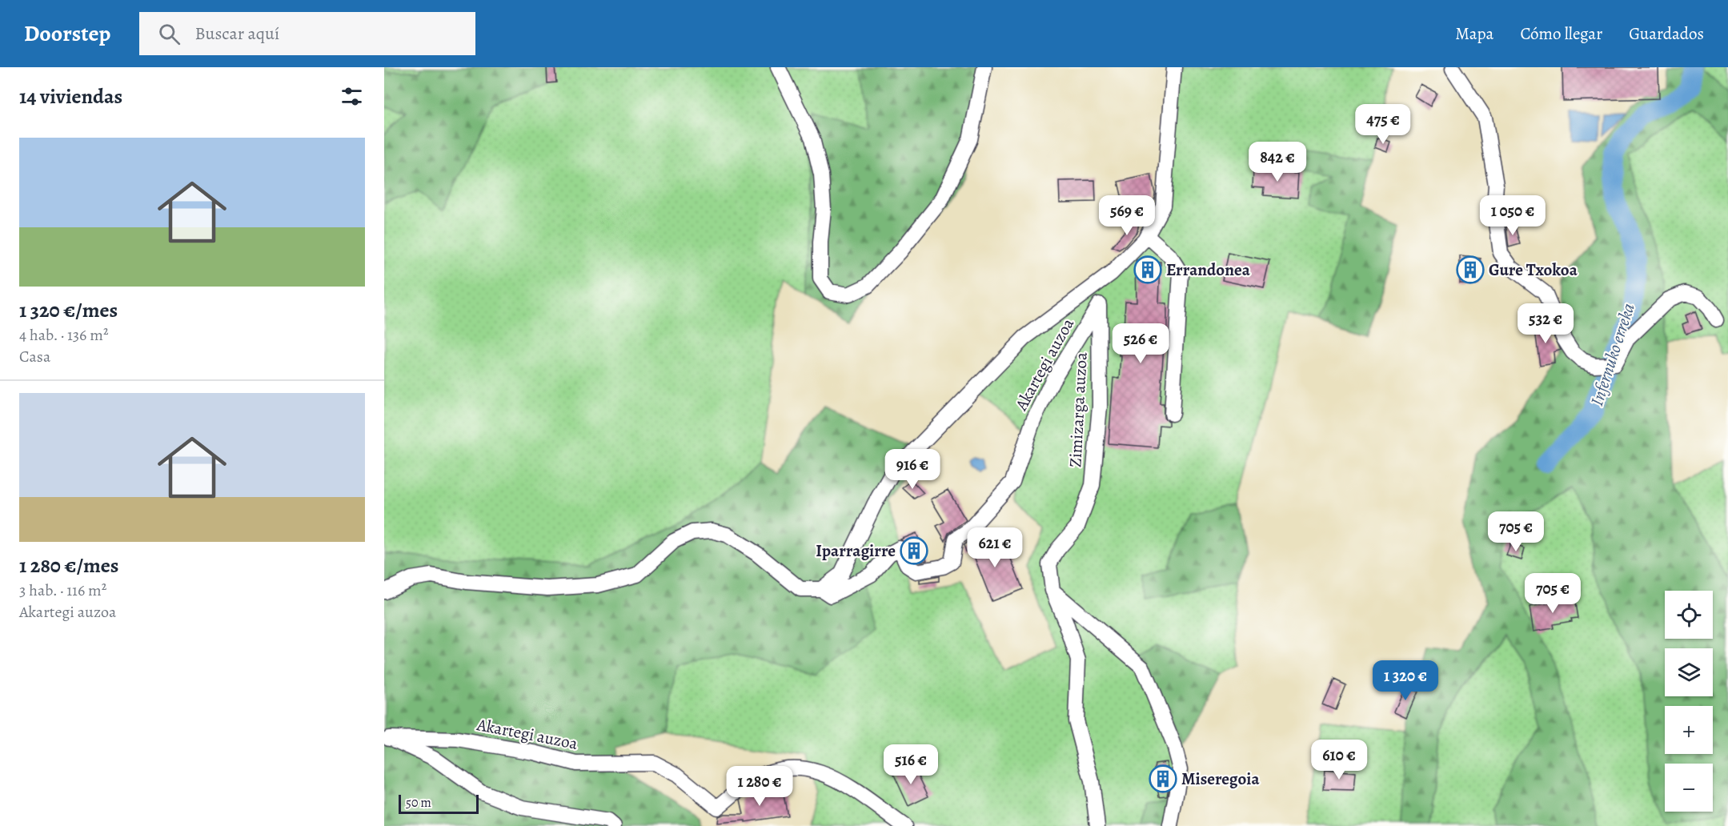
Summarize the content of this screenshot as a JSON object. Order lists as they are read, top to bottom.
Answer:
{
  "streets": {
    "street": ["Akartegi auzoa", "Zimizarga auzoa"]
  },
  "crossings": [
    ["Akartegi auzoa", "Zimizarga auzoa"]
  ],
  "water": ["Infernuko erreka"],
  "places": {
    "building": [
      "Errandonea",
      "Gure Txokoa",
      "Iparragirre",
      "Miseregoia"
    ]
  },
  "scale_bar": "50 m",
  "page": {
    "header": "Doorstep",
    "search": "Buscar aquí",
    "nav": ["Mapa", "Cómo llegar", "Guardados"],
    "heading": "14 viviendas",
    "price": [
      "475 €",
      "842 €",
      "569 €",
      "1 050 €",
      "532 €",
      "526 €",
      "916 €",
      "705 €",
      "621 €",
      "705 €",
      "1 320 €",
      "610 €",
      "516 €",
      "1 280 €"
    ],
    "list": [
      {
        "name": "1 320 €/mes",
        "note": "4 hab. · 136 m² · Casa"
      },
      {
        "name": "1 280 €/mes",
        "note": "3 hab. · 116 m² · Akartegi auzoa"
      }
    ],
    "map_buttons": ["+", "−"],
    "scale": "50 m"
  }
}
